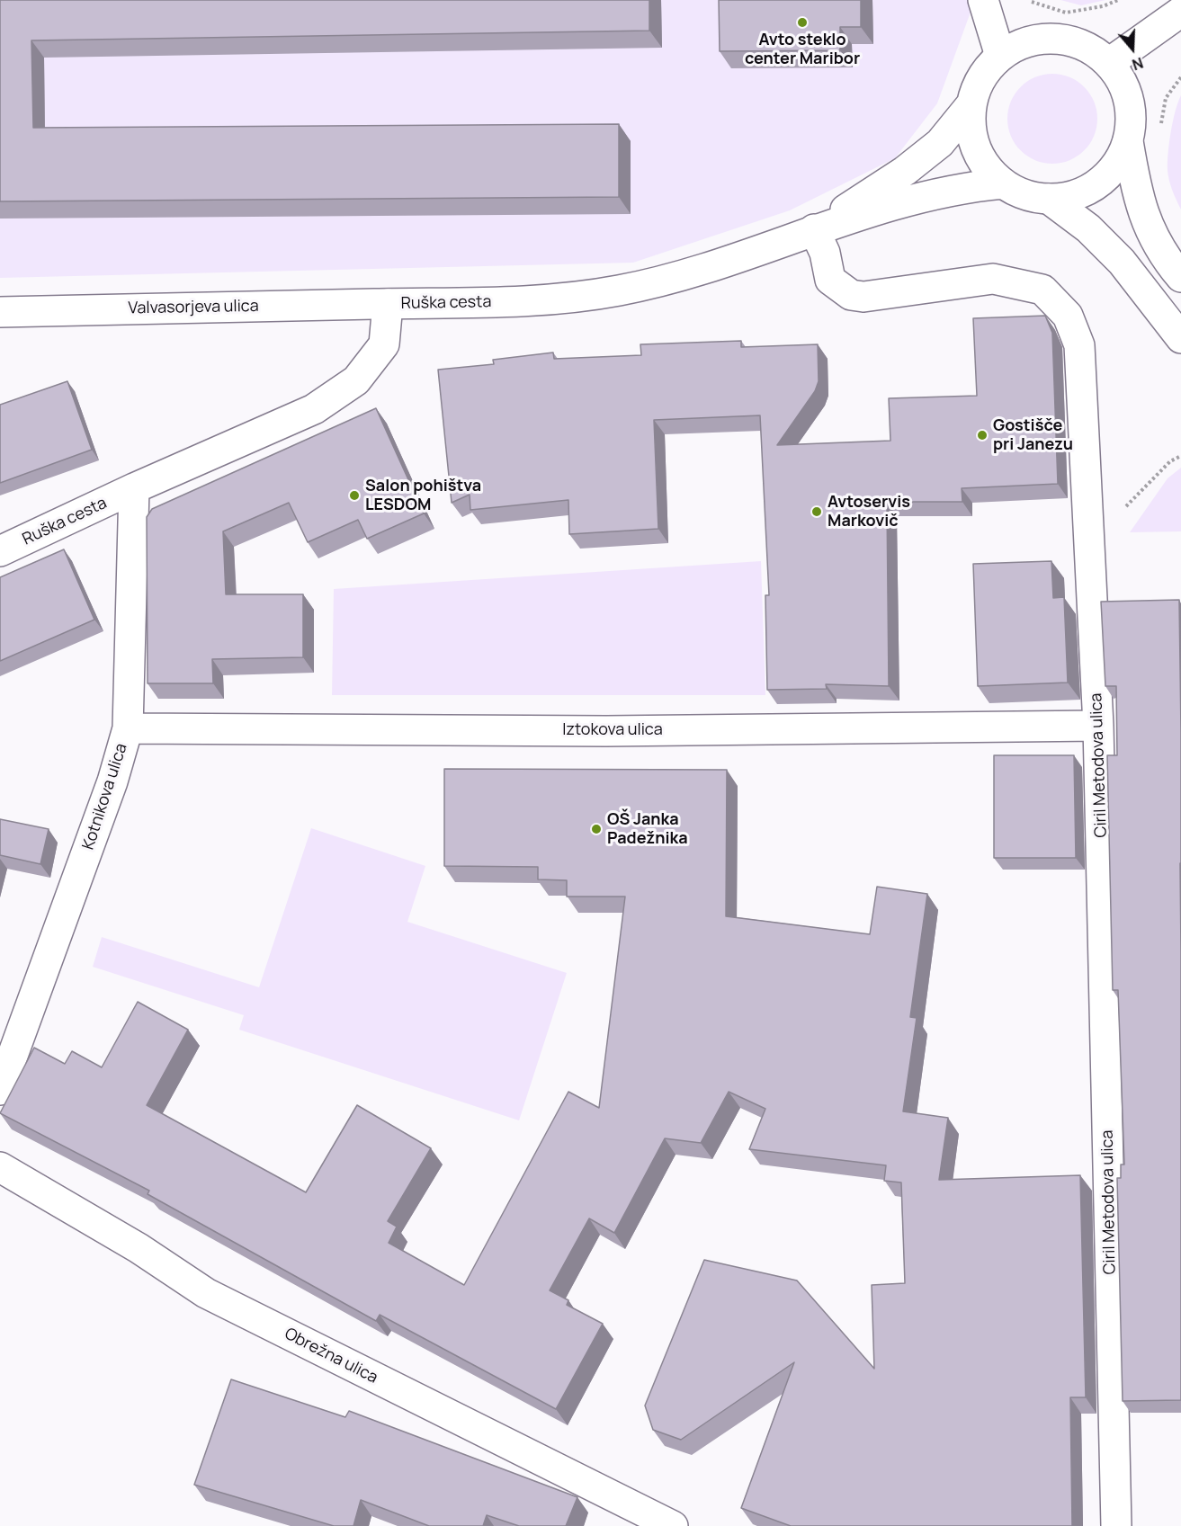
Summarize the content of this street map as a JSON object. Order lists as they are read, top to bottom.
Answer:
{
  "streets": {
    "street": [
      "Ruška cesta",
      "Valvasorjeva ulica",
      "Iztokova ulica",
      "Ciril Metodova ulica",
      "Kotnikova ulica",
      "Obrežna ulica"
    ]
  },
  "crossings": [
    ["Ruška cesta", "Valvasorjeva ulica"],
    ["Ruška cesta", "Ciril Metodova ulica"],
    ["Ruška cesta", "Kotnikova ulica"],
    ["Iztokova ulica", "Ciril Metodova ulica"],
    ["Iztokova ulica", "Kotnikova ulica"]
  ],
  "places": [
    "Avto steklo center Maribor",
    "Gostišče pri Janezu",
    "Salon pohištva LESDOM",
    "Avtoservis Markovič",
    "OŠ Janka Padežnika"
  ],
  "north": "bottom"
}
